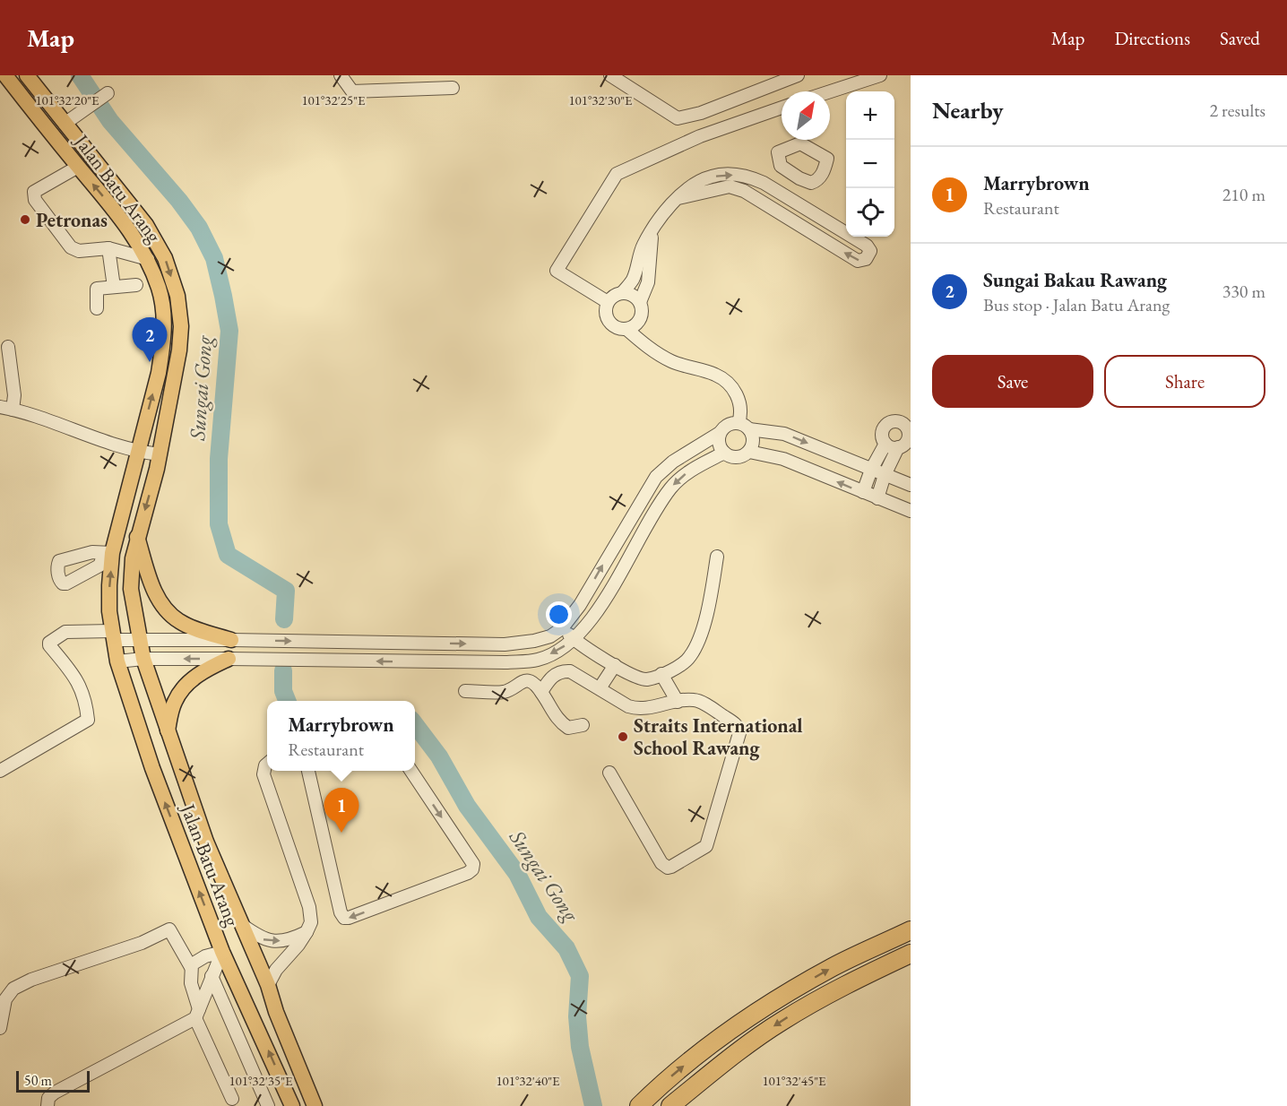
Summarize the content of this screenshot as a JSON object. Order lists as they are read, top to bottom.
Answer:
{
  "streets": {
    "main road": ["Jalan Batu Arang"]
  },
  "water": ["Sungai Gong"],
  "places": ["Petronas", "Straits International School Rawang"],
  "scale_bar": "50 m",
  "north": "top right",
  "page": {
    "header": "Map",
    "nav": ["Map", "Directions", "Saved"],
    "heading": ["Nearby", "2 results"],
    "map_buttons": ["+", "−"],
    "list": [
      {
        "mark": "1",
        "name": "Marrybrown",
        "note": "Restaurant",
        "value": "210 m"
      },
      {
        "mark": "2",
        "name": "Sungai Bakau Rawang",
        "note": "Bus stop · Jalan Batu Arang",
        "value": "330 m"
      }
    ],
    "pins": ["2", "1"],
    "buttons": ["Save", "Share"],
    "popup": ["Marrybrown", "Restaurant"],
    "scale": "50 m"
  },
  "coordinates": [
    "101°32'20\"E",
    "101°32'25\"E",
    "101°32'30\"E",
    "101°32'35\"E",
    "101°32'40\"E",
    "101°32'45\"E"
  ]
}
